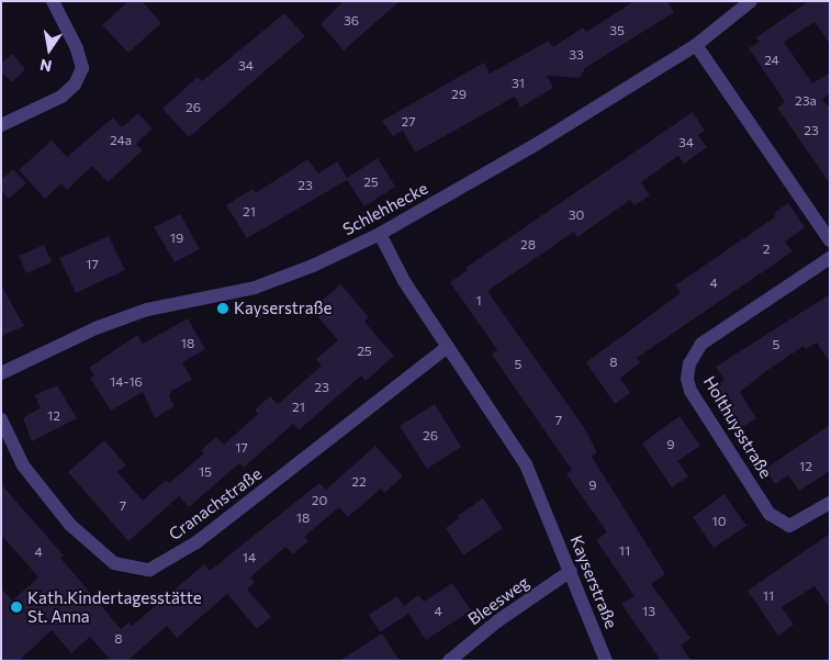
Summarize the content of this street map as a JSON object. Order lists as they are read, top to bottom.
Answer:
{
  "streets": {
    "street": [
      "Schlehhecke",
      "Holthuysstraße",
      "Cranachstraße",
      "Kayserstraße",
      "Bleesweg"
    ]
  },
  "crossings": [
    ["Schlehhecke", "Kayserstraße"],
    ["Cranachstraße", "Kayserstraße"],
    ["Kayserstraße", "Bleesweg"]
  ],
  "places": ["Kayserstraße", "Kath.Kindertagesstätte St. Anna"],
  "house_numbers": [
    "36",
    "35",
    "33",
    "24",
    "34",
    "31",
    "29",
    "23a",
    "26",
    "27",
    "23",
    "24a",
    "34",
    "25",
    "23",
    "21",
    "30",
    "19",
    "28",
    "2",
    "17",
    "4",
    "1",
    "18",
    "5",
    "25",
    "8",
    "5",
    "14-16",
    "23",
    "21",
    "12",
    "7",
    "26",
    "9",
    "17",
    "12",
    "15",
    "22",
    "9",
    "20",
    "7",
    "18",
    "10",
    "11",
    "4",
    "14",
    "11",
    "4",
    "13",
    "8"
  ],
  "north": "bottom"
}
